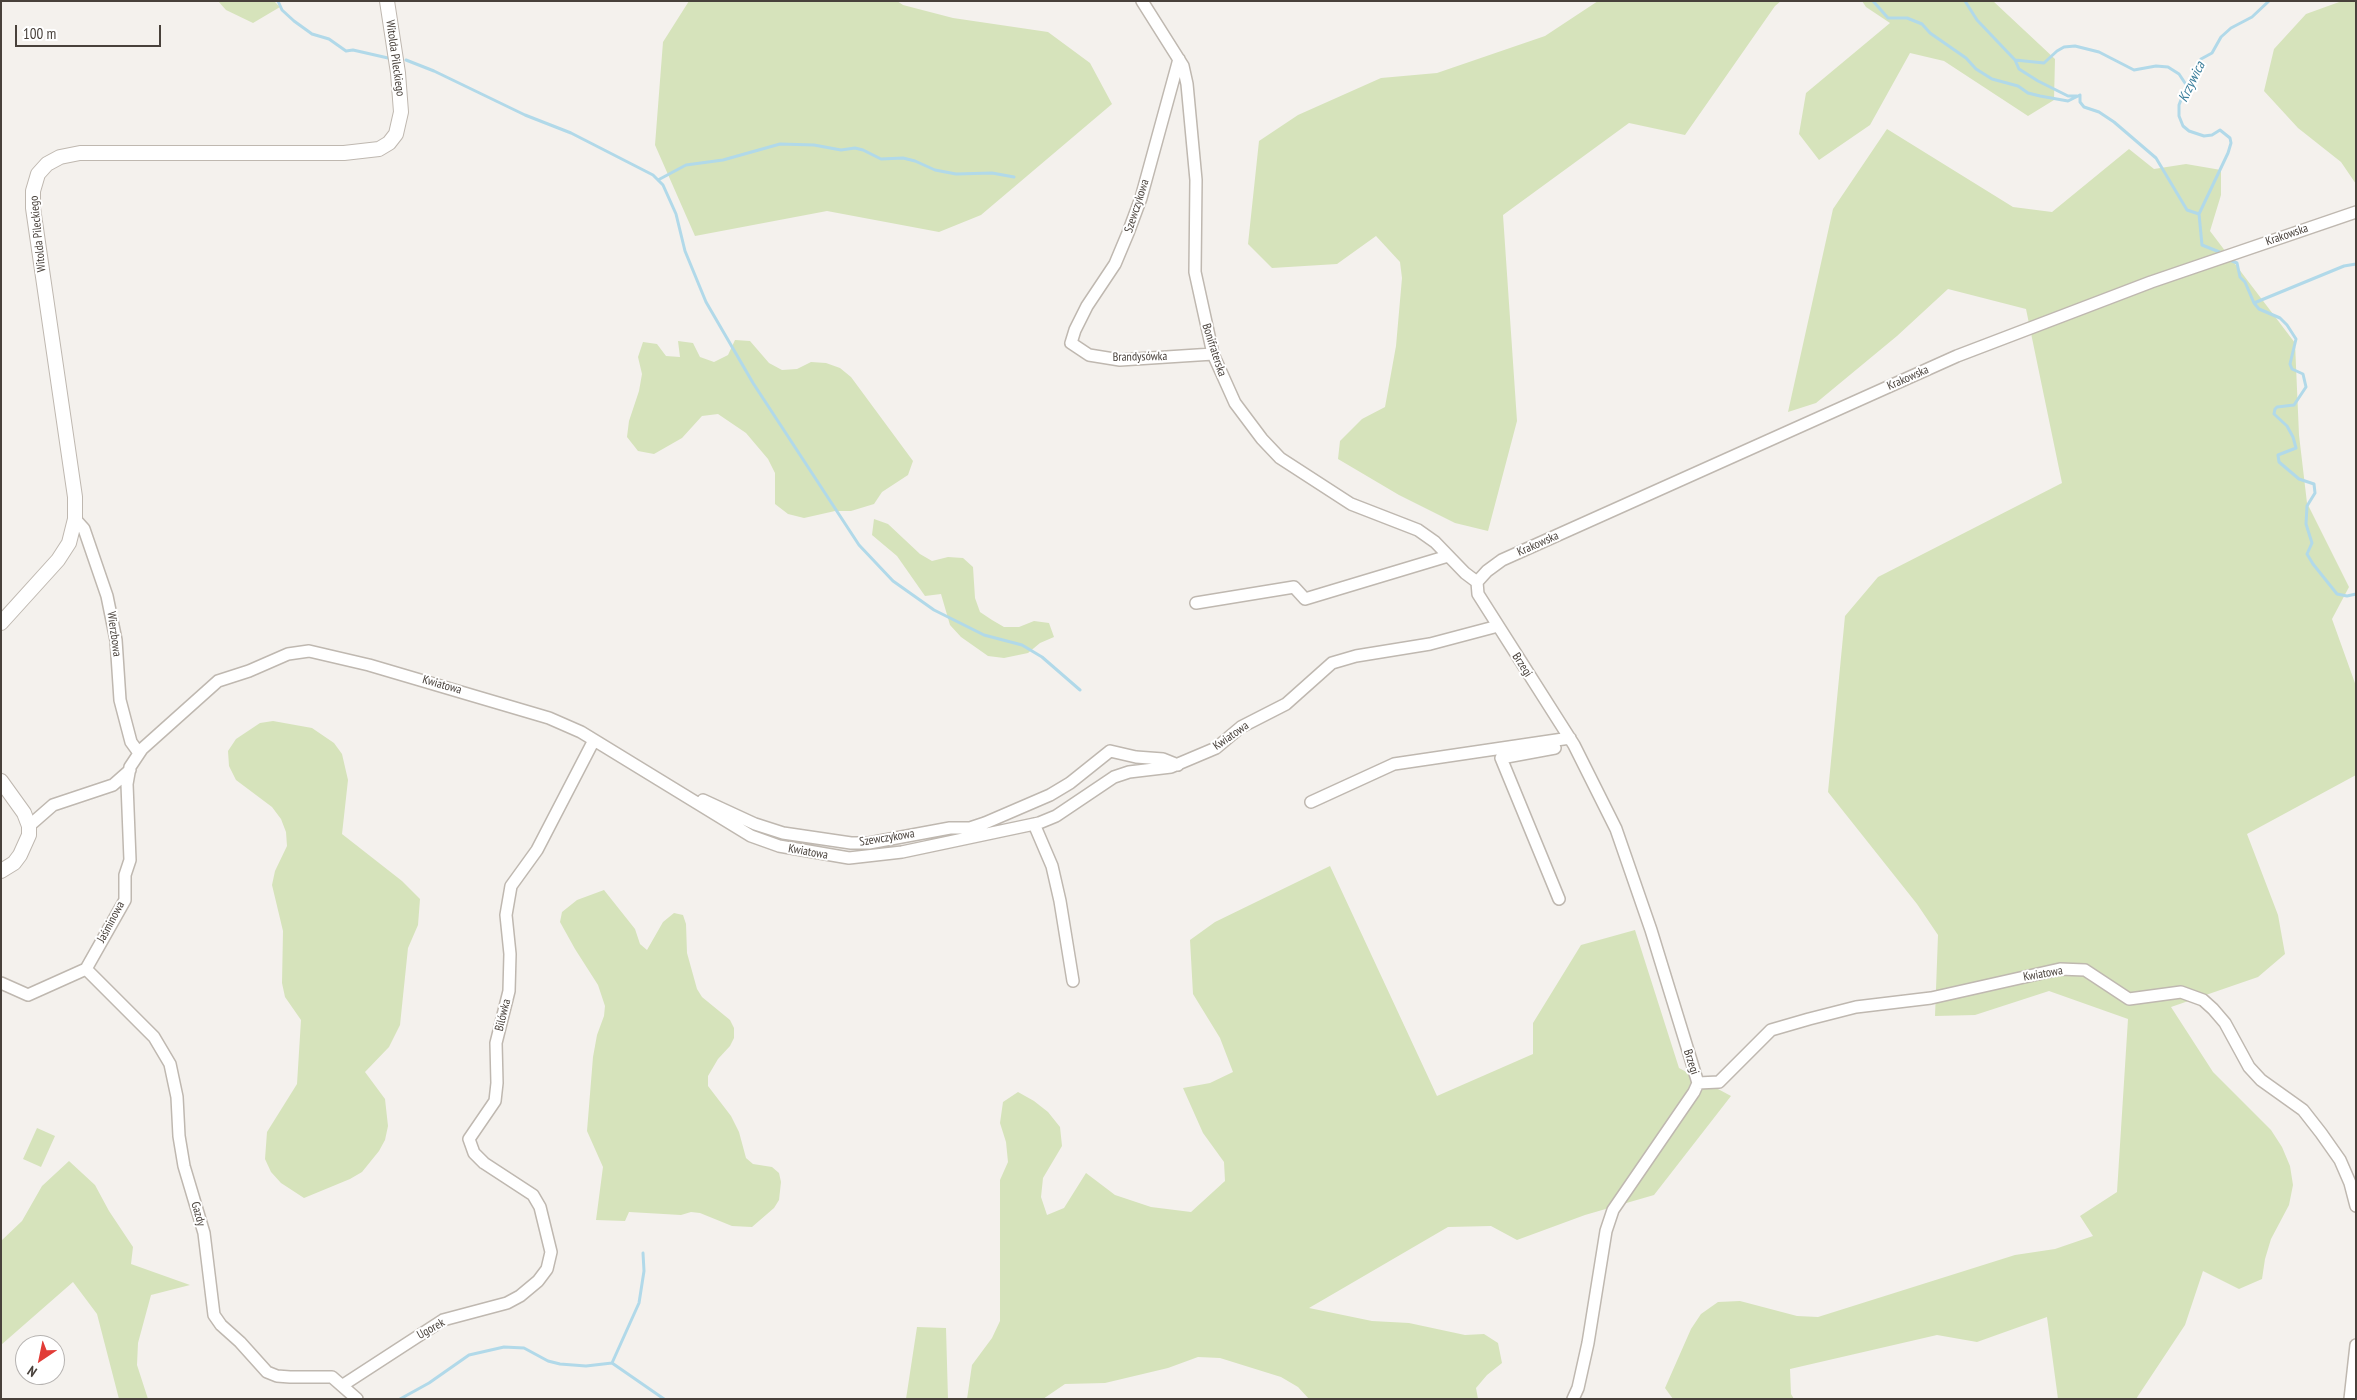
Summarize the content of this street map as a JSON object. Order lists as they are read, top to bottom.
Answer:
{
  "streets": {
    "street": [
      "Witolda Pileckiego",
      "Szewczykowa",
      "Krakowska",
      "Bonifraterska",
      "Brandysówka",
      "Wierzbowa",
      "Brzegi",
      "Kwiatowa",
      "Jaśminowa",
      "Bilówka",
      "Gazdy",
      "Ugorek"
    ]
  },
  "crossings": [
    ["Witolda Pileckiego", "Wierzbowa"],
    ["Szewczykowa", "Bonifraterska"],
    ["Szewczykowa", "Brandysówka"],
    ["Szewczykowa", "Kwiatowa"],
    ["Krakowska", "Bonifraterska"],
    ["Krakowska", "Brzegi"],
    ["Bonifraterska", "Brandysówka"],
    ["Bonifraterska", "Brzegi"],
    ["Wierzbowa", "Kwiatowa"],
    ["Wierzbowa", "Jaśminowa"],
    ["Brzegi", "Kwiatowa"],
    ["Kwiatowa", "Jaśminowa"],
    ["Kwiatowa", "Bilówka"],
    ["Jaśminowa", "Gazdy"],
    ["Bilówka", "Ugorek"],
    ["Gazdy", "Ugorek"]
  ],
  "water": ["Krzywica"],
  "scale_bar": "100 m",
  "north": "bottom left"
}
